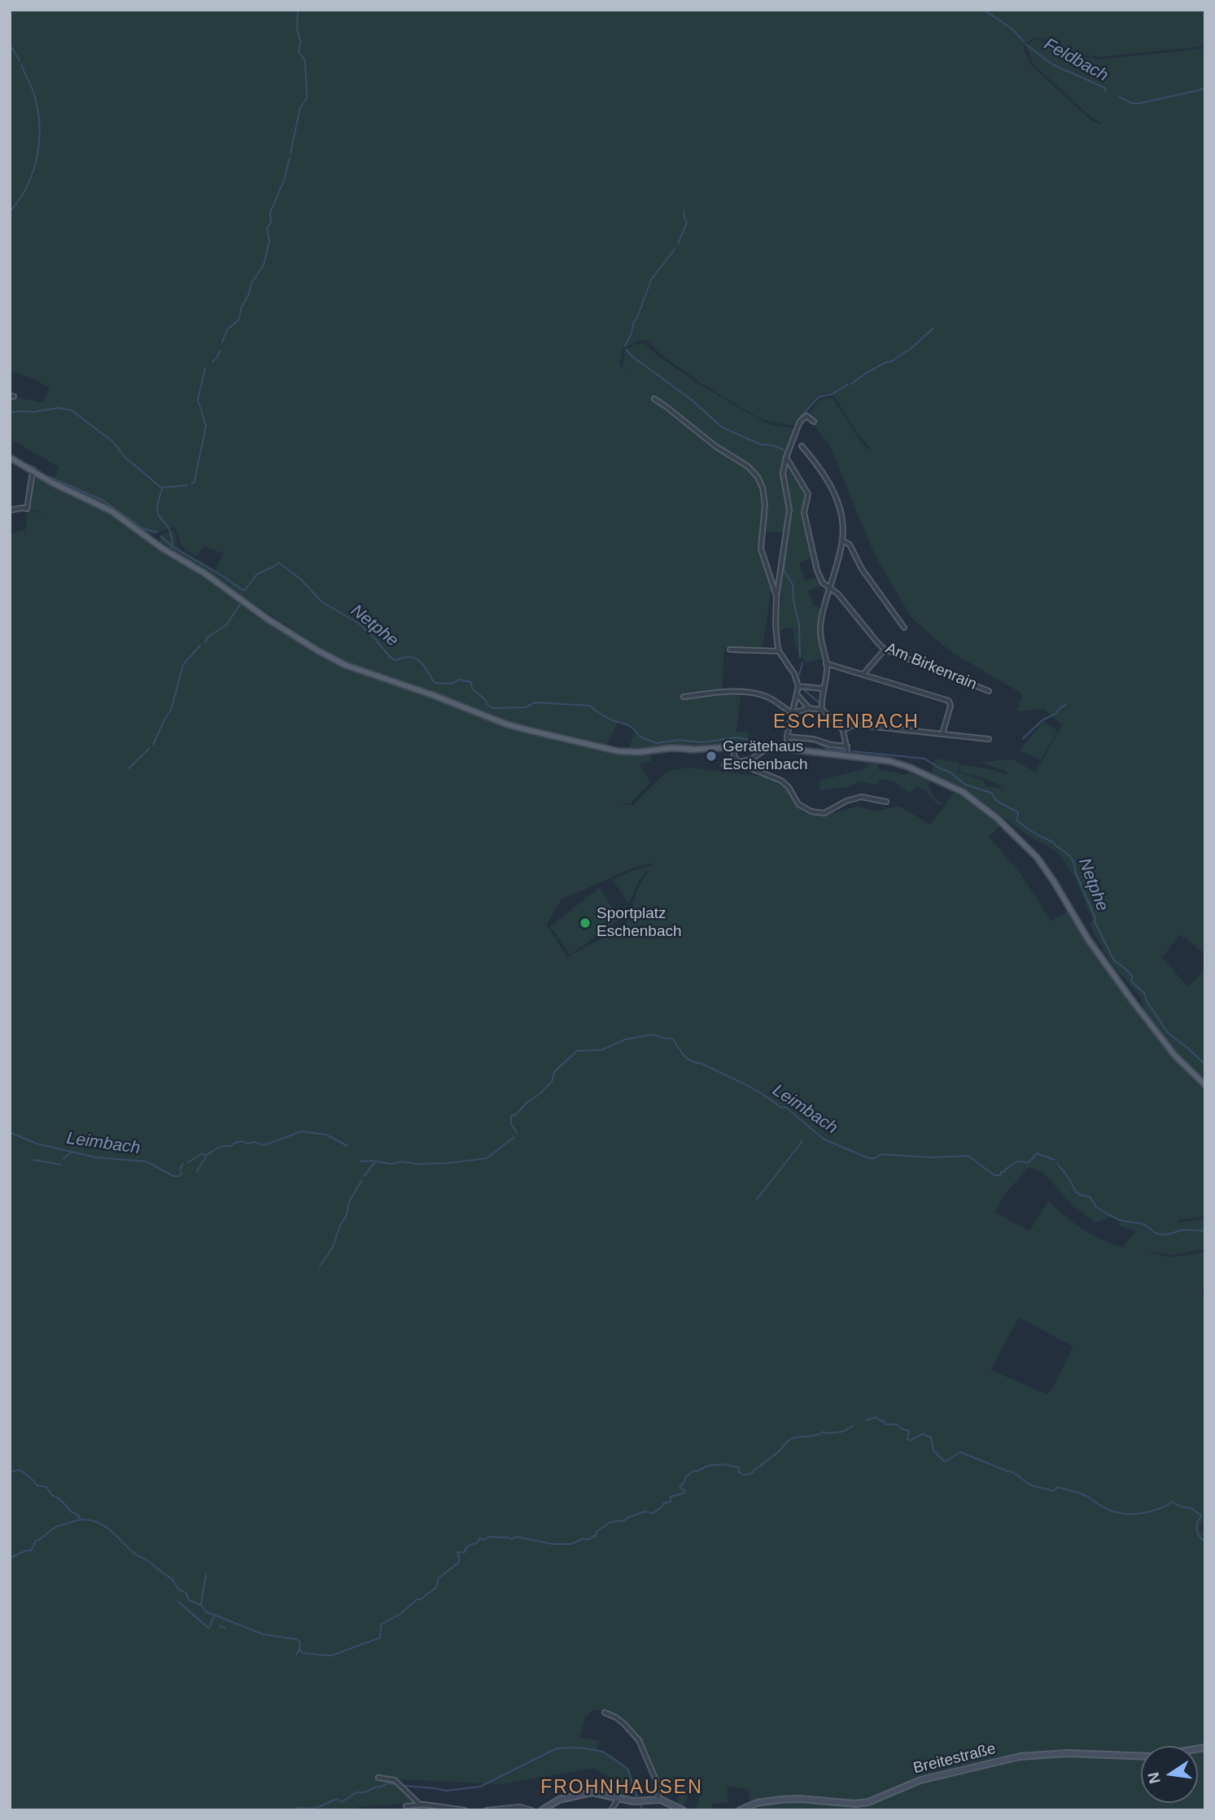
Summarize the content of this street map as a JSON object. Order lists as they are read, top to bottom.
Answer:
{
  "streets": {
    "street": ["Am Birkenrain", "Breitestraße"]
  },
  "districts": ["ESCHENBACH", "FROHNHAUSEN"],
  "water": ["Feldbach", "Netphe", "Leimbach"],
  "places": ["Gerätehaus Eschenbach", "Sportplatz Eschenbach"],
  "north": "left"
}
